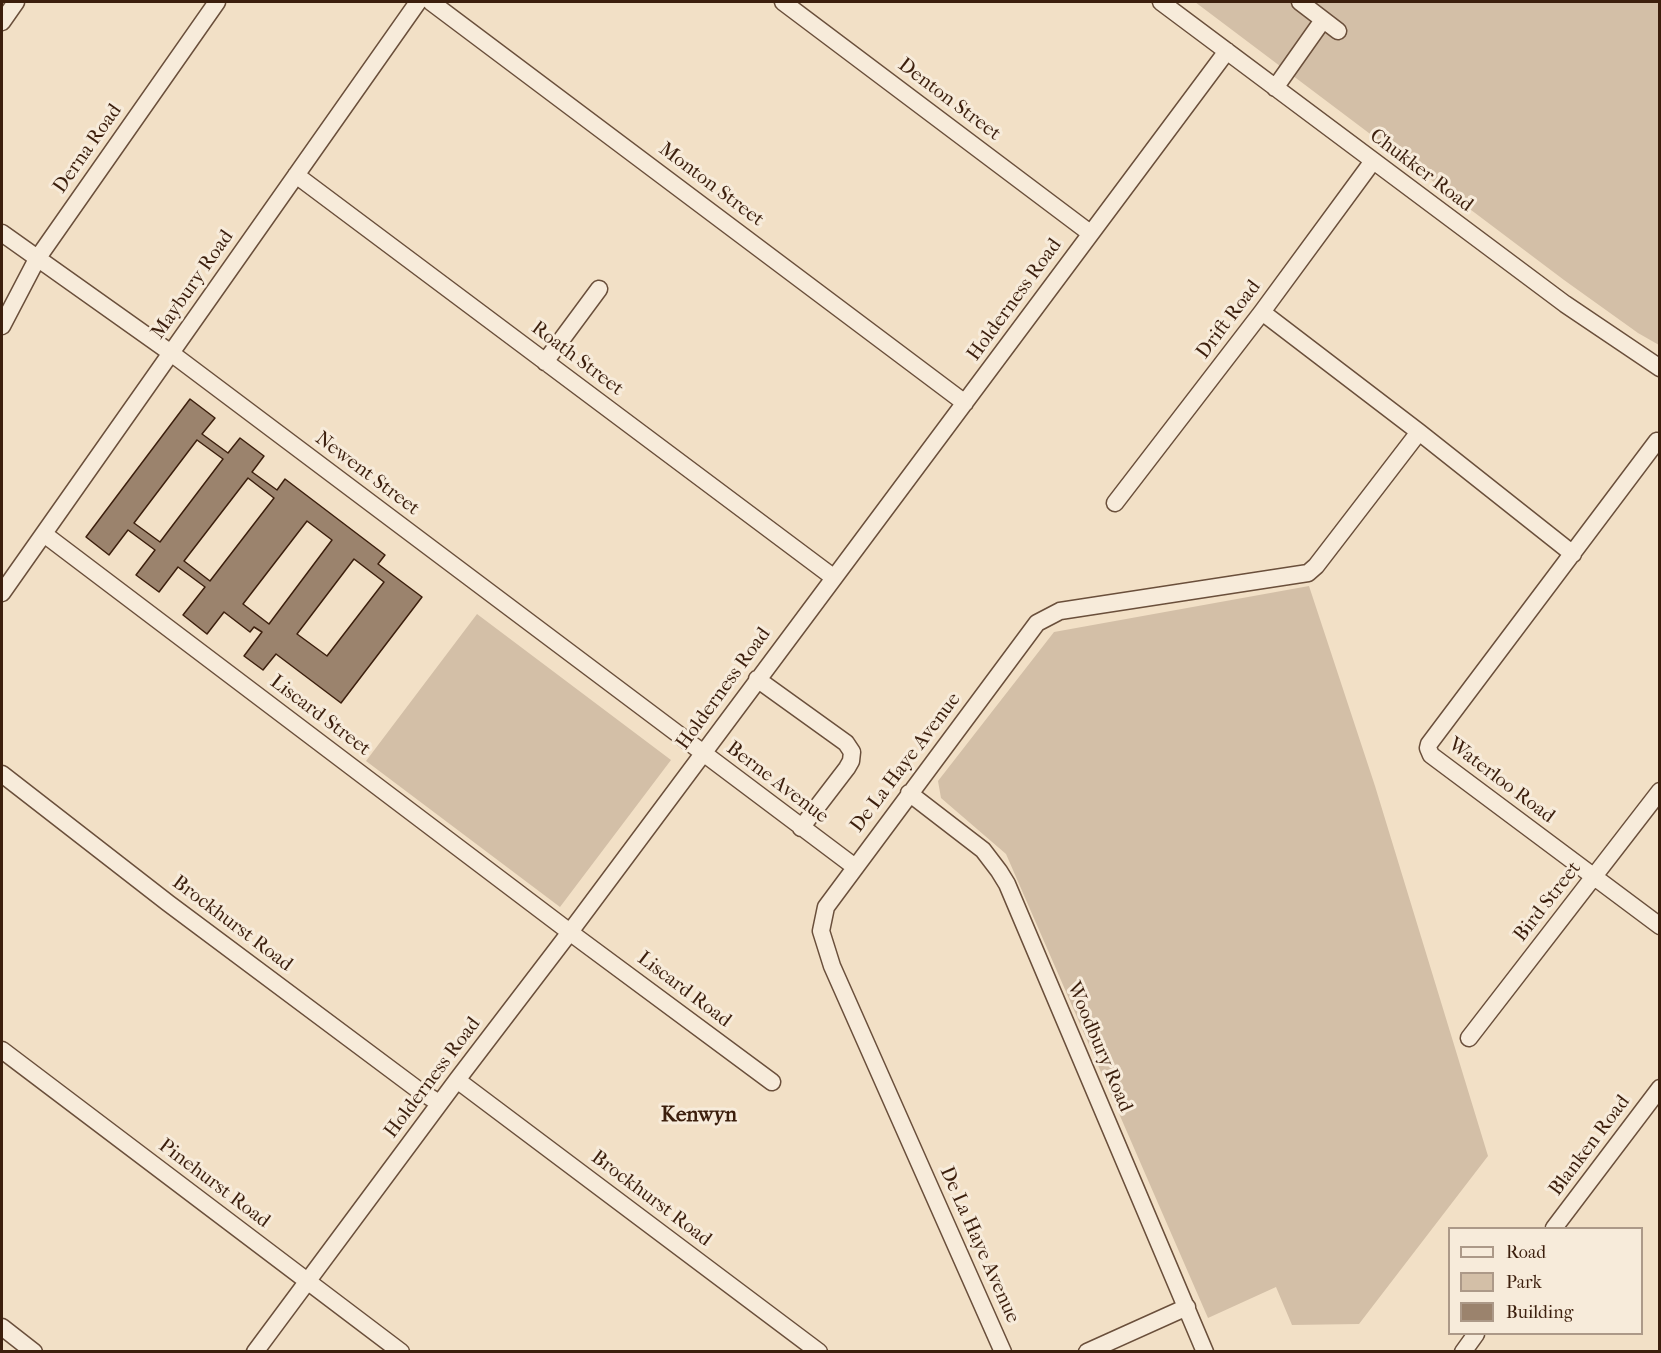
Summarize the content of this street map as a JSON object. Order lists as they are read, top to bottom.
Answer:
{
  "streets": {
    "street": [
      "Denton Street",
      "Derna Road",
      "Chukker Road",
      "Monton Street",
      "Maybury Road",
      "Holderness Road",
      "Drift Road",
      "Roath Street",
      "Newent Street",
      "Liscard Street",
      "De La Haye Avenue",
      "Waterloo Road",
      "Berne Avenue",
      "Bird Street",
      "Brockhurst Road",
      "Liscard Road",
      "Woodbury Road",
      "Blanken Road",
      "Pinehurst Road"
    ]
  },
  "crossings": [
    ["Denton Street", "Holderness Road"],
    ["Derna Road", "Newent Street"],
    ["Chukker Road", "Holderness Road"],
    ["Chukker Road", "Drift Road"],
    ["Monton Street", "Holderness Road"],
    ["Maybury Road", "Roath Street"],
    ["Maybury Road", "Newent Street"],
    ["Maybury Road", "Liscard Street"],
    ["Holderness Road", "Roath Street"],
    ["Holderness Road", "Newent Street"],
    ["Holderness Road", "Liscard Street"],
    ["Holderness Road", "Berne Avenue"],
    ["Holderness Road", "Brockhurst Road"],
    ["Holderness Road", "Liscard Road"],
    ["Holderness Road", "Pinehurst Road"],
    ["Newent Street", "Berne Avenue"],
    ["Liscard Street", "Liscard Road"],
    ["De La Haye Avenue", "Berne Avenue"],
    ["De La Haye Avenue", "Woodbury Road"],
    ["Waterloo Road", "Bird Street"]
  ],
  "districts": ["Kenwyn"],
  "legend": ["Road", "Park", "Building"]
}
